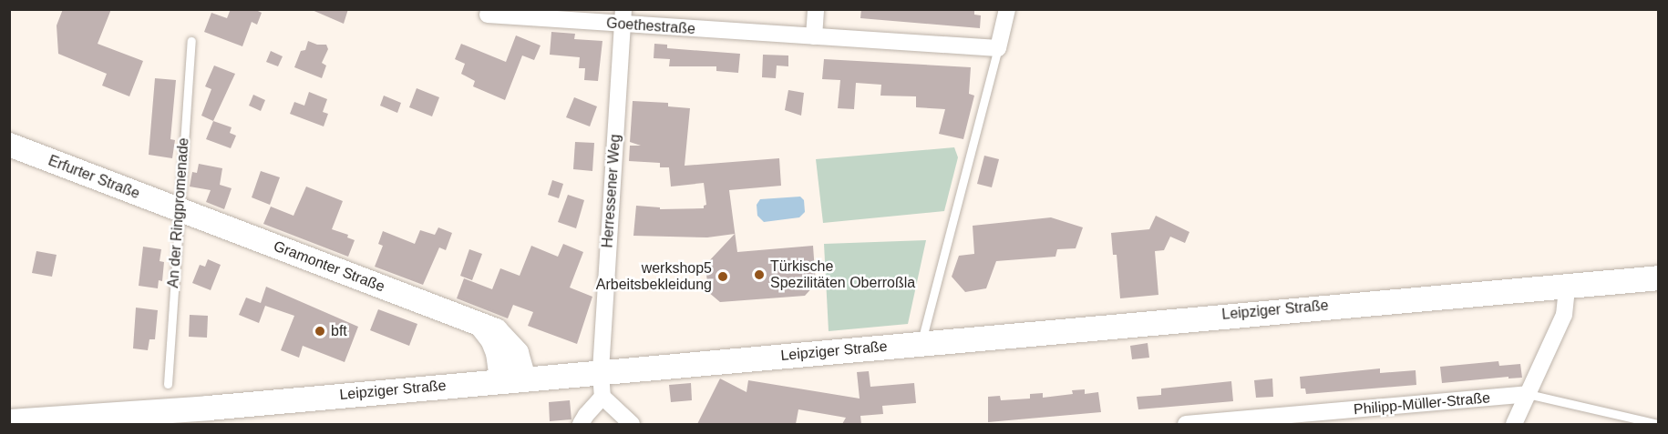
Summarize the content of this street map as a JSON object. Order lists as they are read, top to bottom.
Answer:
{
  "streets": {
    "main road": ["Leipziger Straße"],
    "street": [
      "Goethestraße",
      "Erfurter Straße",
      "Herressener Weg",
      "Gramonter Straße",
      "Philipp-Müller-Straße"
    ],
    "lane": ["An der Ringpromenade"]
  },
  "crossings": [
    ["Goethestraße", "Herressener Weg"],
    ["Erfurter Straße", "An der Ringpromenade"],
    ["Erfurter Straße", "Gramonter Straße"],
    ["Herressener Weg", "Leipziger Straße"],
    ["An der Ringpromenade", "Gramonter Straße"],
    ["Gramonter Straße", "Leipziger Straße"]
  ],
  "places": ["Türkische Spezilitäten Oberroßla", "werkshop5 Arbeitsbekleidung", "bft"]
}
